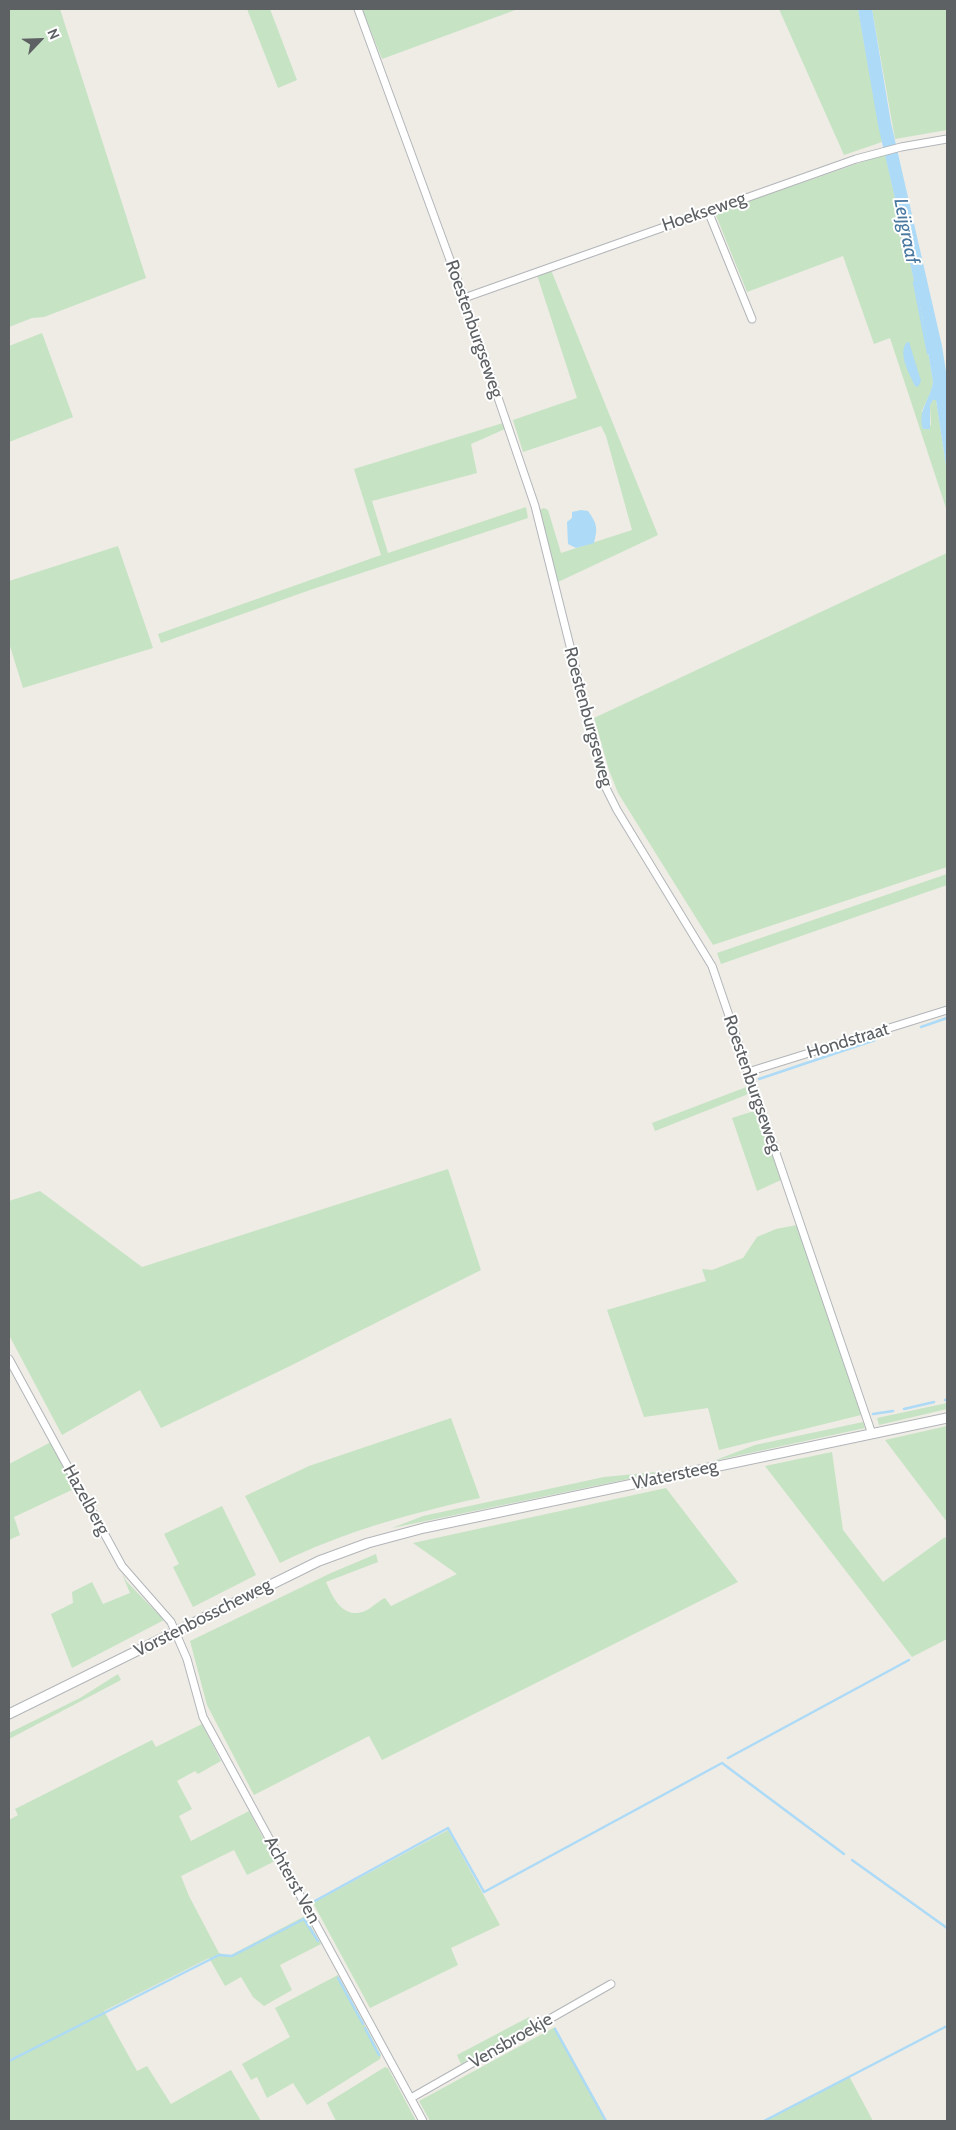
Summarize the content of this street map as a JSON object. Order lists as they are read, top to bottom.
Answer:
{
  "streets": {
    "street": [
      "Hoekseweg",
      "Roestenburgseweg",
      "Hondstraat",
      "Watersteeg",
      "Hazelberg",
      "Vorstenbosscheweg",
      "Achterst Ven",
      "Vensbroekje"
    ]
  },
  "crossings": [
    ["Hoekseweg", "Roestenburgseweg"],
    ["Roestenburgseweg", "Hondstraat"],
    ["Roestenburgseweg", "Watersteeg"],
    ["Watersteeg", "Vorstenbosscheweg"],
    ["Hazelberg", "Vorstenbosscheweg"],
    ["Hazelberg", "Achterst Ven"],
    ["Vorstenbosscheweg", "Achterst Ven"],
    ["Achterst Ven", "Vensbroekje"]
  ],
  "water": ["Leijgraaf"],
  "north": "top right"
}
